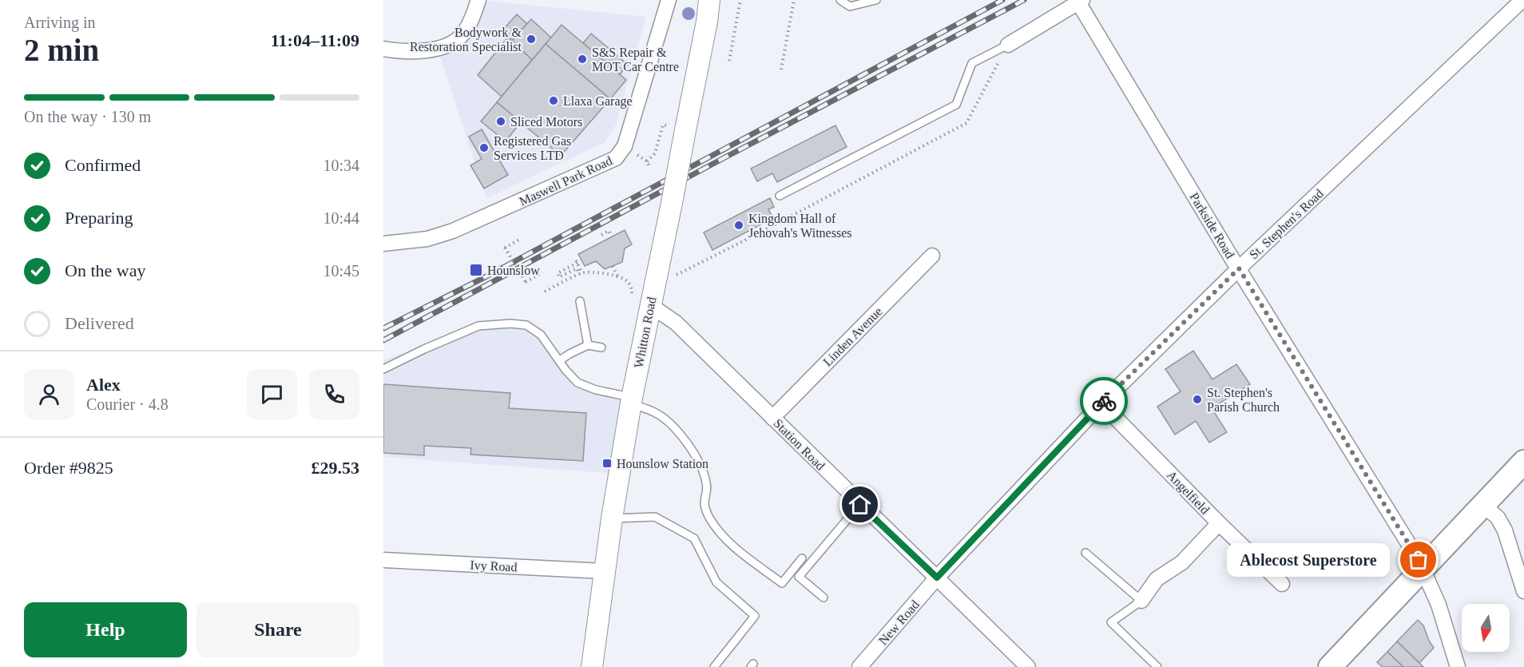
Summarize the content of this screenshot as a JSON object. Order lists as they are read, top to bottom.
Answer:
{
  "streets": {
    "main road": ["Whitton Road"],
    "street": [
      "Maswell Park Road",
      "St. Stephen's Road",
      "Parkside Road",
      "Linden Avenue",
      "Station Road",
      "Angelfield",
      "Ivy Road",
      "New Road"
    ]
  },
  "crossings": [
    ["St. Stephen's Road", "Parkside Road"],
    ["St. Stephen's Road", "Station Road"],
    ["St. Stephen's Road", "Angelfield"],
    ["St. Stephen's Road", "New Road"],
    ["Whitton Road", "Station Road"],
    ["Whitton Road", "Ivy Road"],
    ["Linden Avenue", "Station Road"],
    ["Station Road", "New Road"]
  ],
  "places": {
    "other": [
      "Bodywork & Restoration Specialist",
      "S&S Repair & MOT Car Centre",
      "Llaxa Garage",
      "Sliced Motors",
      "Registered Gas Services LTD",
      "Kingdom Hall of Jehovah's Witnesses",
      "St. Stephen's Parish Church",
      "Ablecost Superstore"
    ],
    "transit": ["Hounslow", "Hounslow Station"]
  },
  "north": "bottom",
  "page": {
    "heading": ["2 min", "Arriving in", "11:04–11:09"],
    "panel": [
      "Alex",
      "Courier · 4.8",
      "Order #9825",
      "£29.53"
    ],
    "bar": "On the way · 130 m",
    "list": [
      ["Confirmed", "10:34"],
      ["Preparing", "10:44"],
      ["On the way", "10:45"],
      "Delivered"
    ],
    "bubble": "Ablecost Superstore",
    "buttons": ["Help", "Share"]
  }
}
